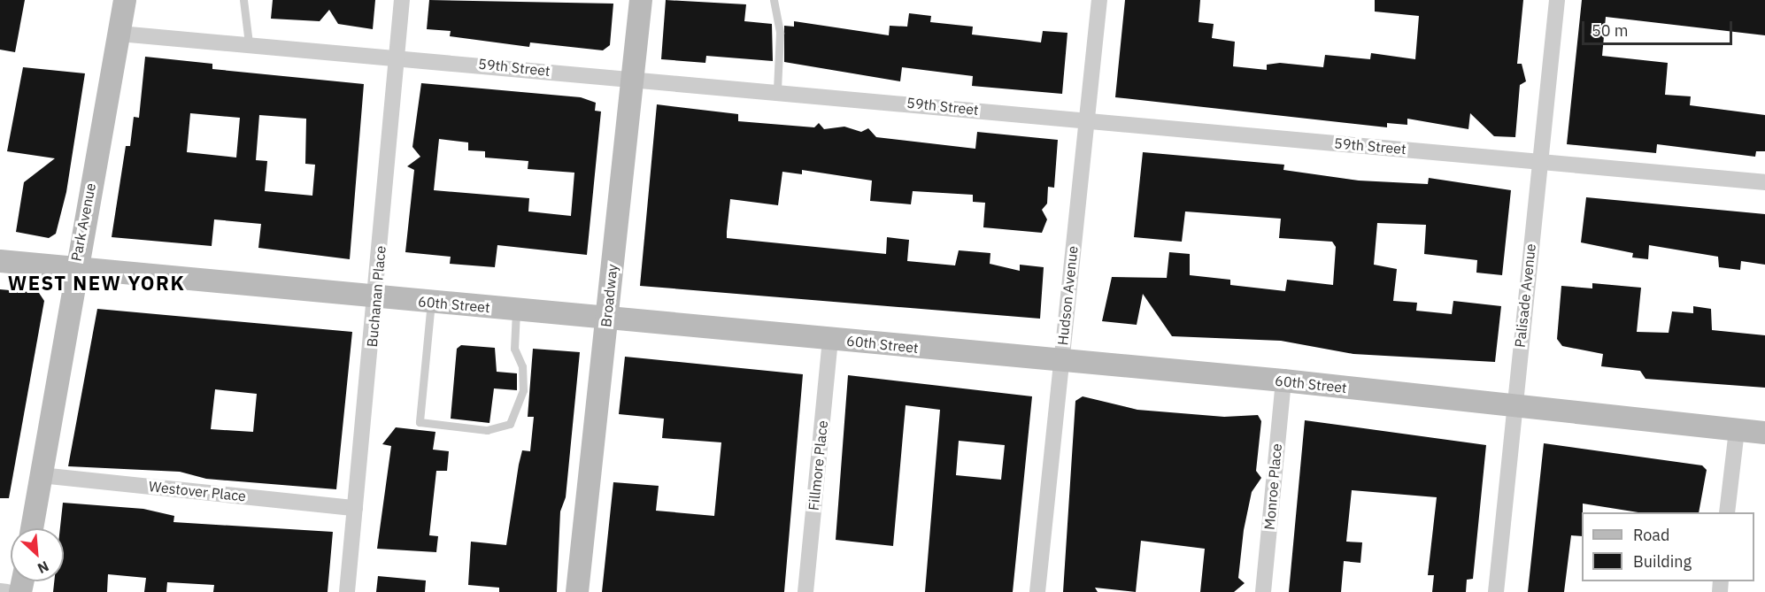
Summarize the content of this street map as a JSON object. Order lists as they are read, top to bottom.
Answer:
{
  "streets": {
    "street": [
      "59th Street",
      "Park Avenue",
      "Broadway",
      "Hudson Avenue",
      "Palisade Avenue",
      "Buchanan Place",
      "60th Street",
      "Fillmore Place",
      "Monroe Place",
      "Westover Place"
    ]
  },
  "crossings": [
    ["59th Street", "Park Avenue"],
    ["59th Street", "Broadway"],
    ["59th Street", "Hudson Avenue"],
    ["59th Street", "Palisade Avenue"],
    ["59th Street", "Buchanan Place"],
    ["Park Avenue", "60th Street"],
    ["Park Avenue", "Westover Place"],
    ["Broadway", "60th Street"],
    ["Hudson Avenue", "60th Street"],
    ["Palisade Avenue", "60th Street"],
    ["Buchanan Place", "60th Street"],
    ["Buchanan Place", "Westover Place"],
    ["60th Street", "Fillmore Place"],
    ["60th Street", "Monroe Place"]
  ],
  "districts": ["WEST NEW YORK"],
  "legend": ["Road", "Building"],
  "scale_bar": "50 m",
  "north": "bottom right"
}
